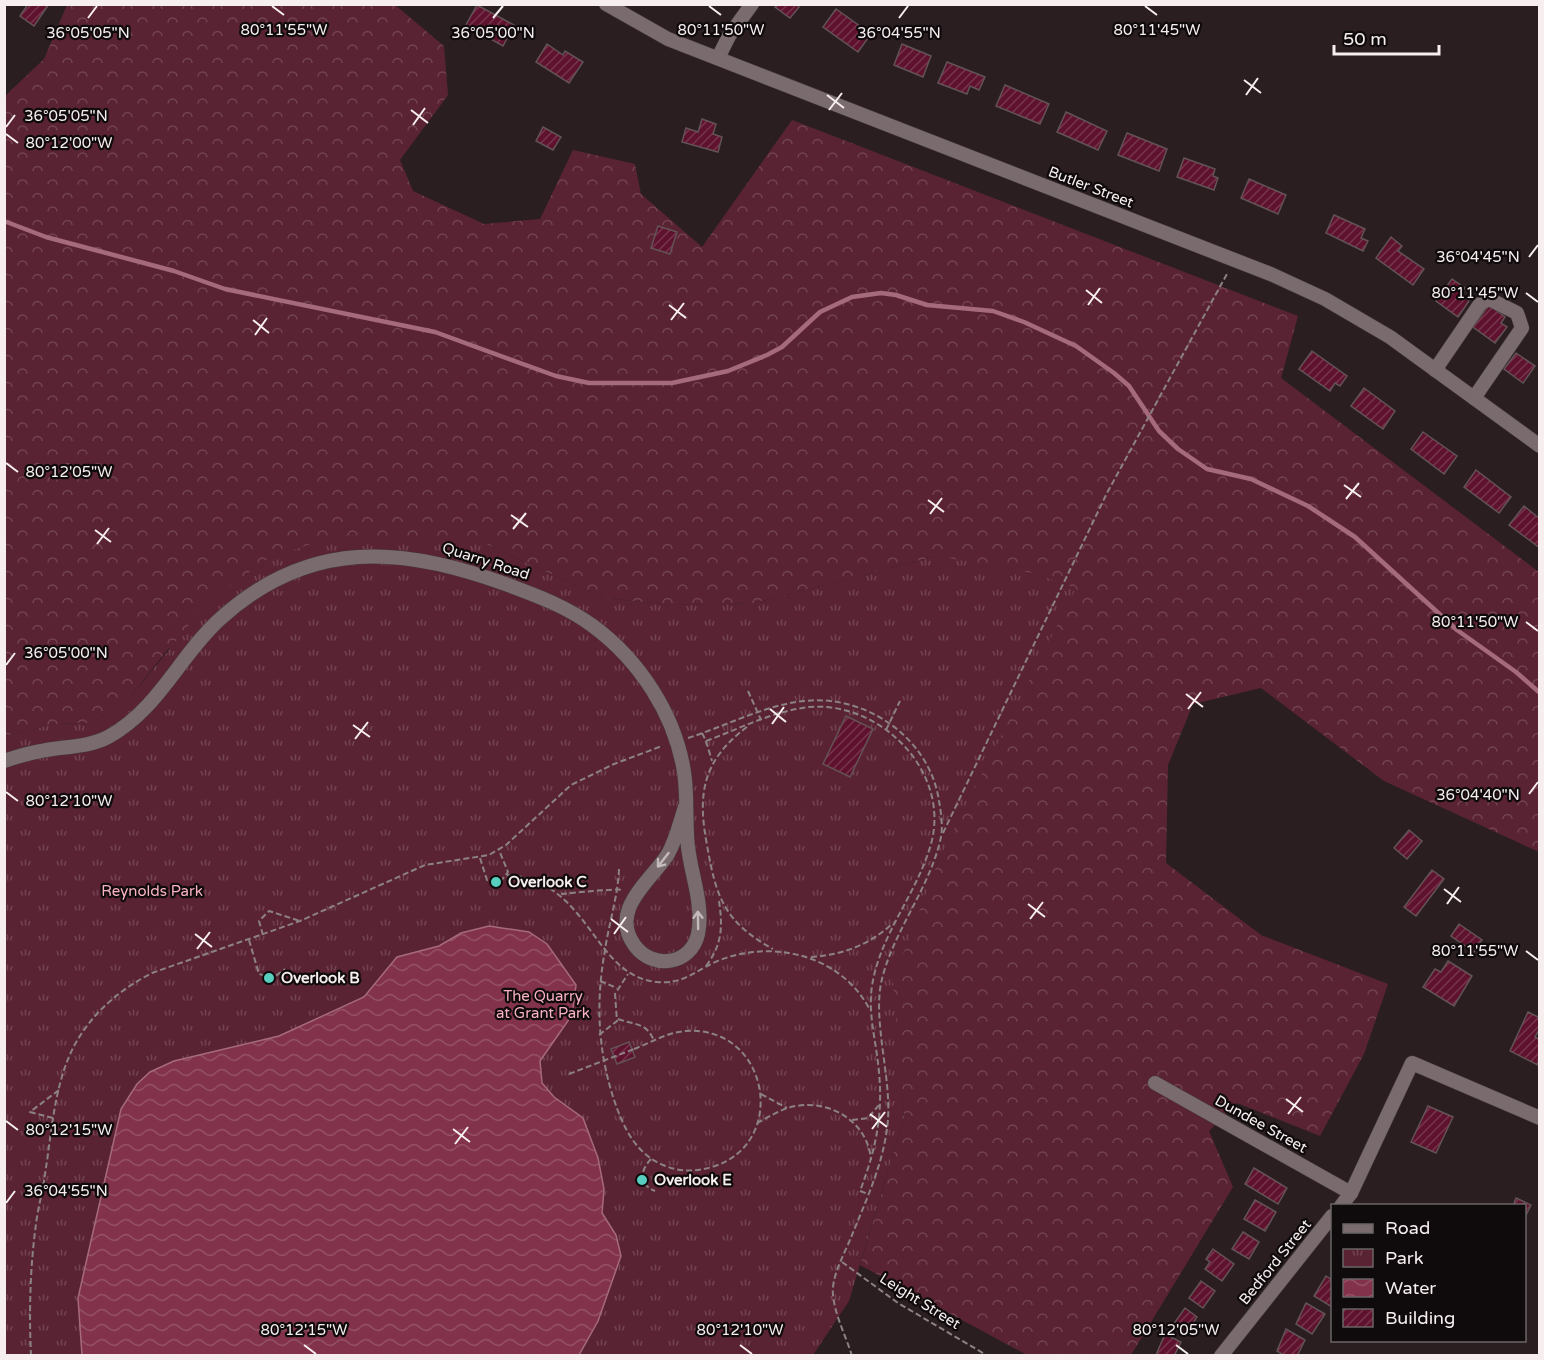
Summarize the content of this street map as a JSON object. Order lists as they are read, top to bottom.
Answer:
{
  "streets": {
    "street": [
      "Butler Street",
      "Quarry Road",
      "Dundee Street",
      "Bedford Street"
    ],
    "path": ["Leight Street"]
  },
  "parks": ["Reynolds Park", "The Quarry at Grant Park"],
  "places": ["Overlook C", "Overlook B", "Overlook E"],
  "legend": [
    "Road",
    "Park",
    "Water",
    "Building"
  ],
  "scale_bar": "50 m",
  "coordinates": [
    "80°11'55\"W",
    "80°11'50\"W",
    "80°11'45\"W",
    "36°05'05\"N",
    "36°05'00\"N",
    "36°04'55\"N",
    "80°12'00\"W",
    "36°04'45\"N",
    "80°12'05\"W",
    "36°04'40\"N",
    "80°12'10\"W",
    "80°12'15\"W"
  ]
}
